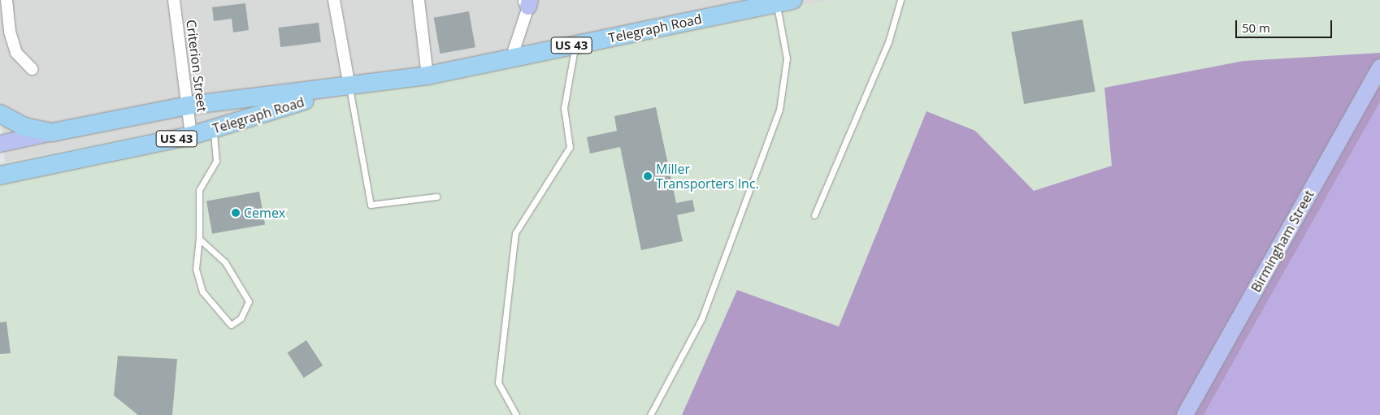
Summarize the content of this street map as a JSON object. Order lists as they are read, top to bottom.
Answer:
{
  "streets": {
    "main road": ["Telegraph Road", "US 43"],
    "street": ["Criterion Street", "Birmingham Street"]
  },
  "crossings": [
    ["Telegraph Road", "Criterion Street"]
  ],
  "places": ["Miller Transporters Inc.", "Cemex"],
  "scale_bar": "50 m"
}
